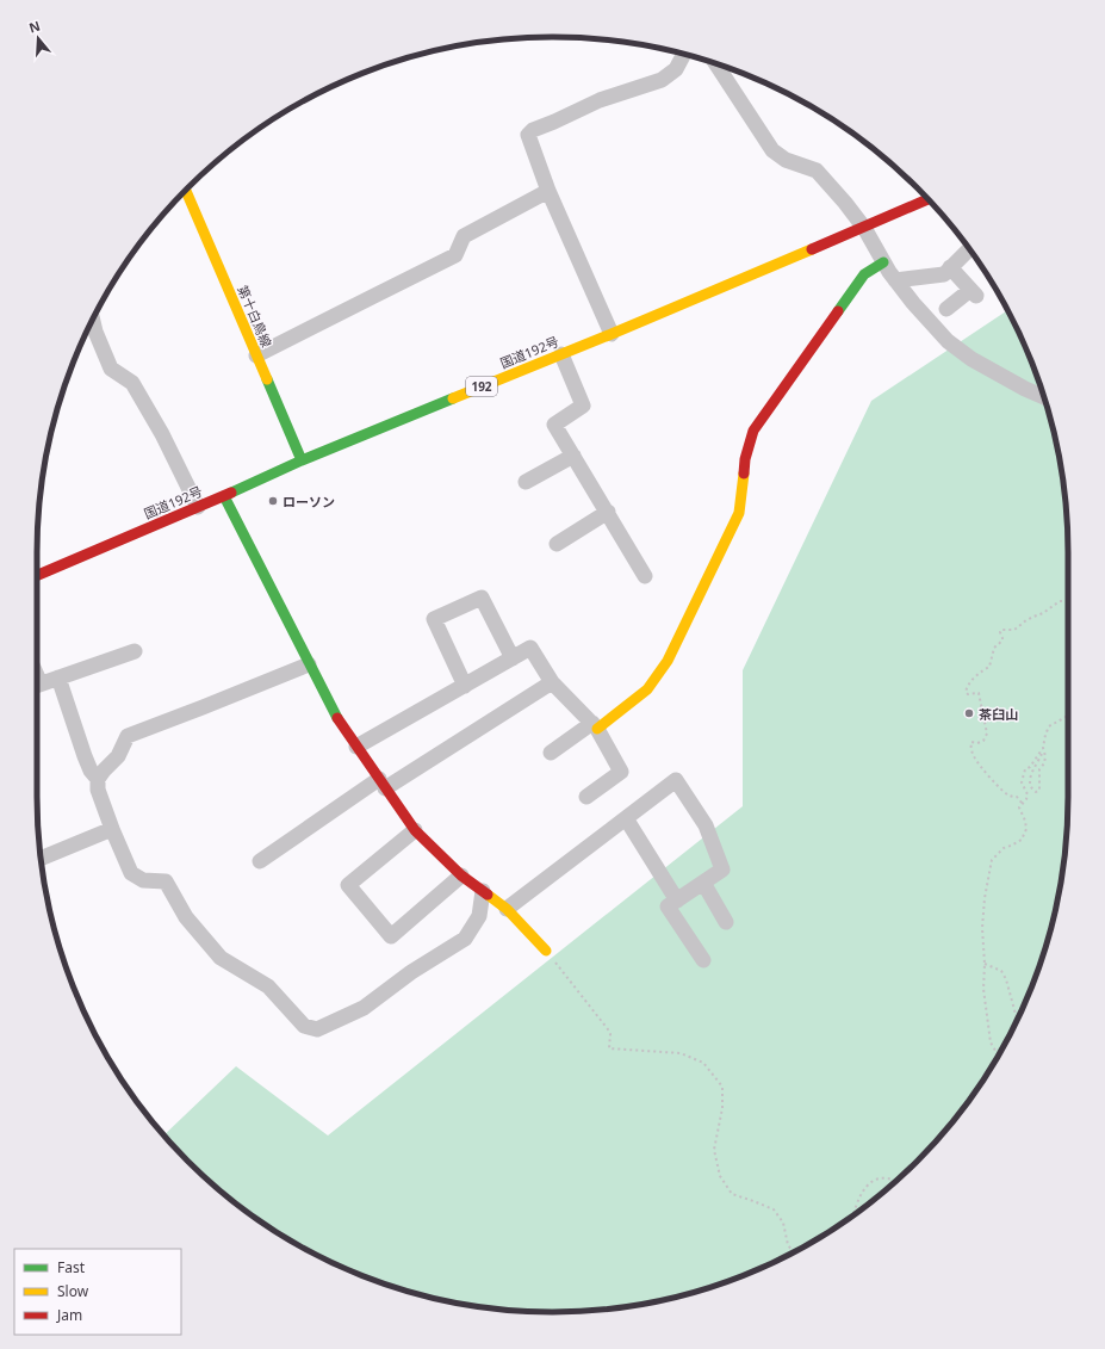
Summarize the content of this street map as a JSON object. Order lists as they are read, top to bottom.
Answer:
{
  "streets": {
    "main road": ["第十白鳥線", "国道192号", "192"]
  },
  "crossings": [
    ["第十白鳥線", "国道192号"]
  ],
  "places": ["ローソン", "茶臼山"],
  "legend": ["Fast", "Slow", "Jam"],
  "north": "top"
}
